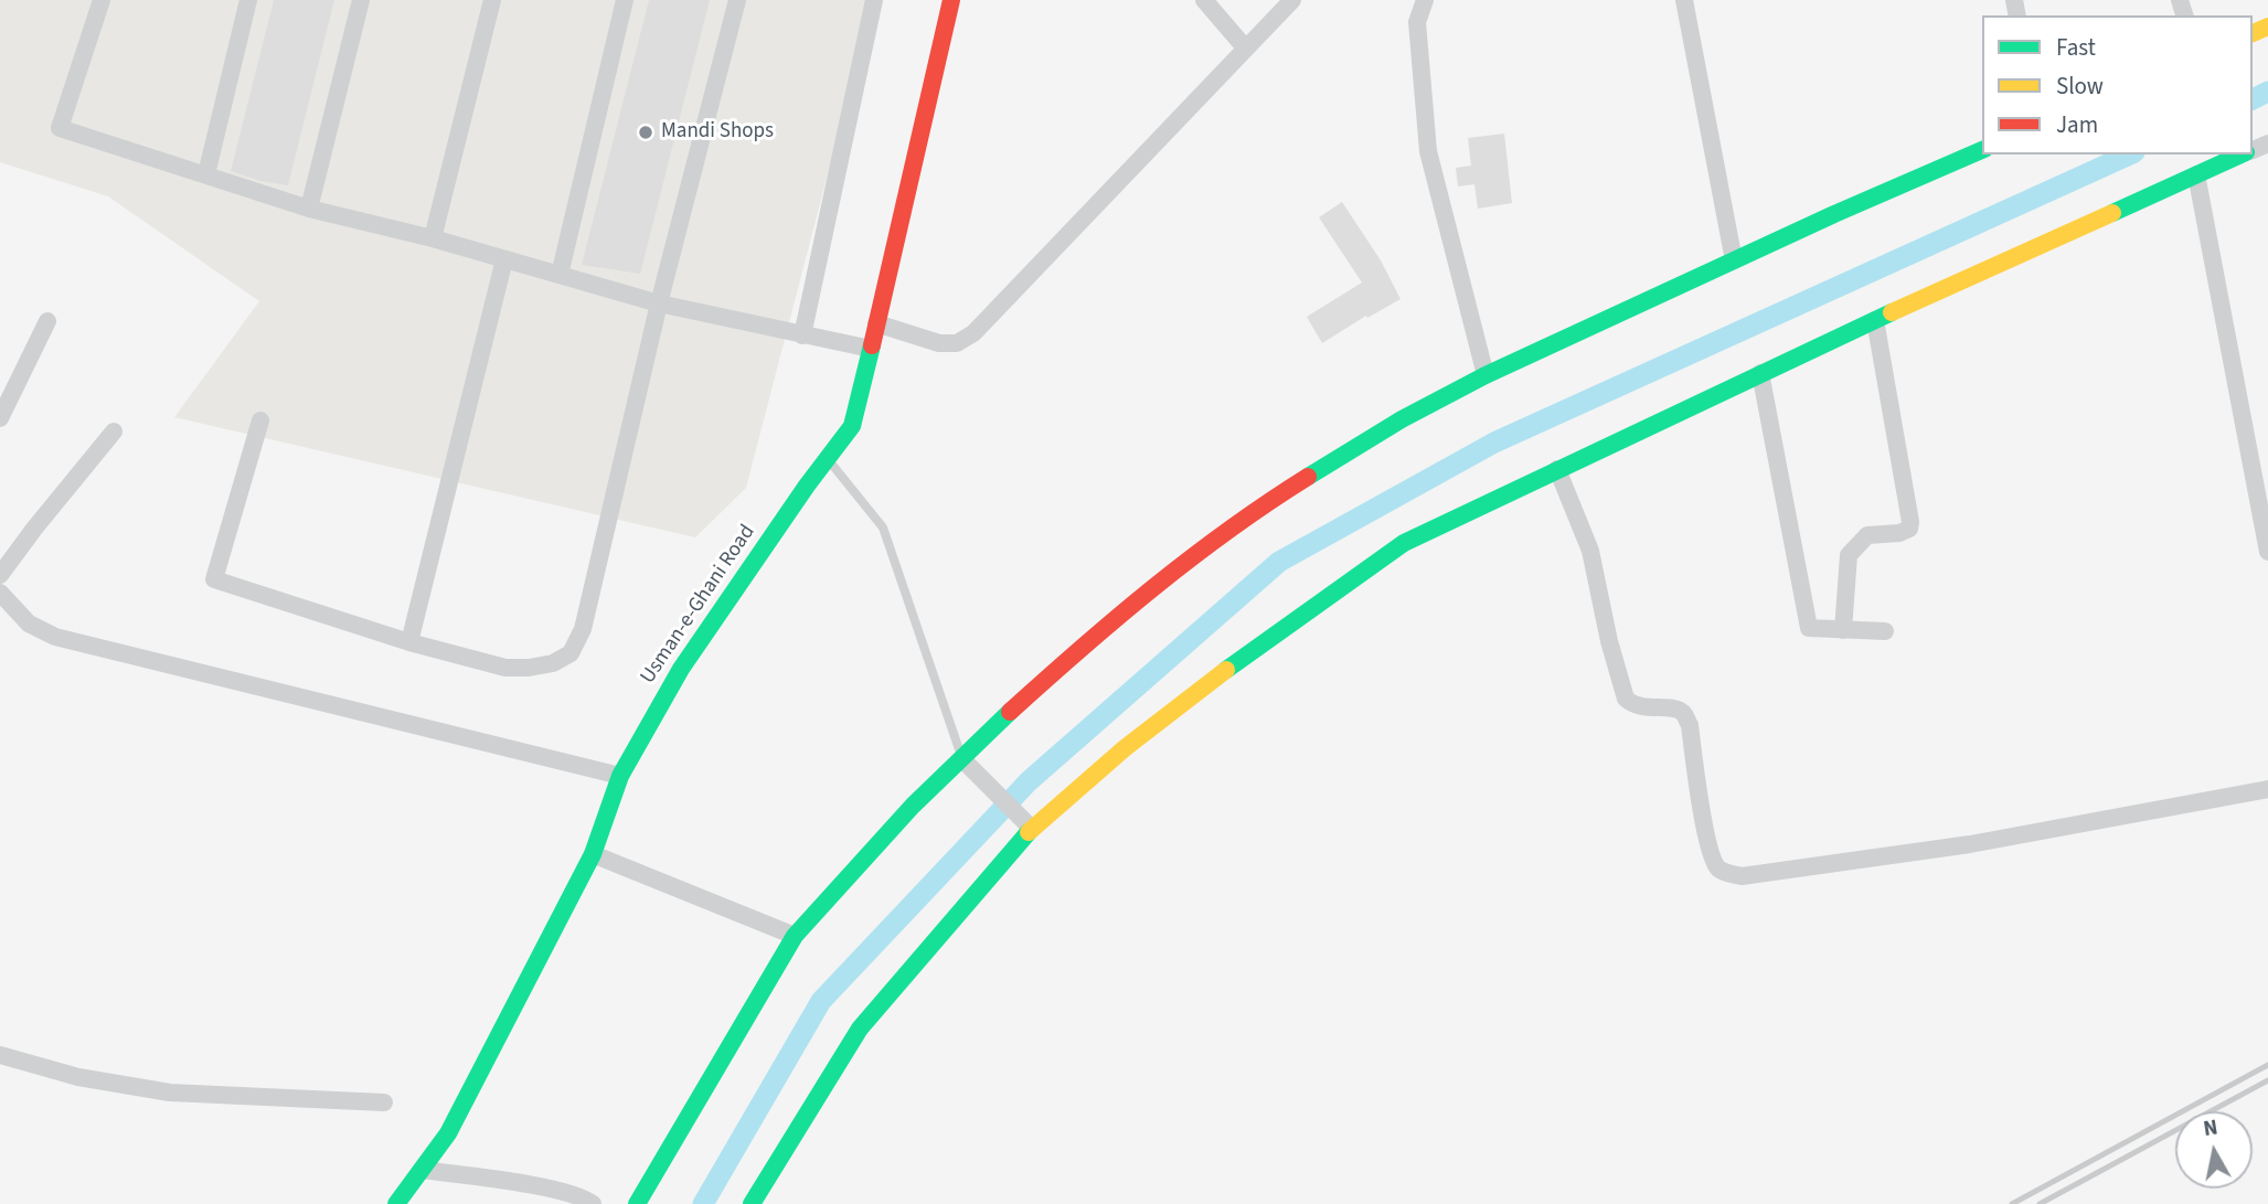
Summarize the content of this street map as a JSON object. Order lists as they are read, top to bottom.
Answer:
{
  "streets": {
    "street": ["Usman-e-Ghani Road"]
  },
  "places": ["Mandi Shops"],
  "legend": ["Fast", "Slow", "Jam"],
  "north": "top"
}
